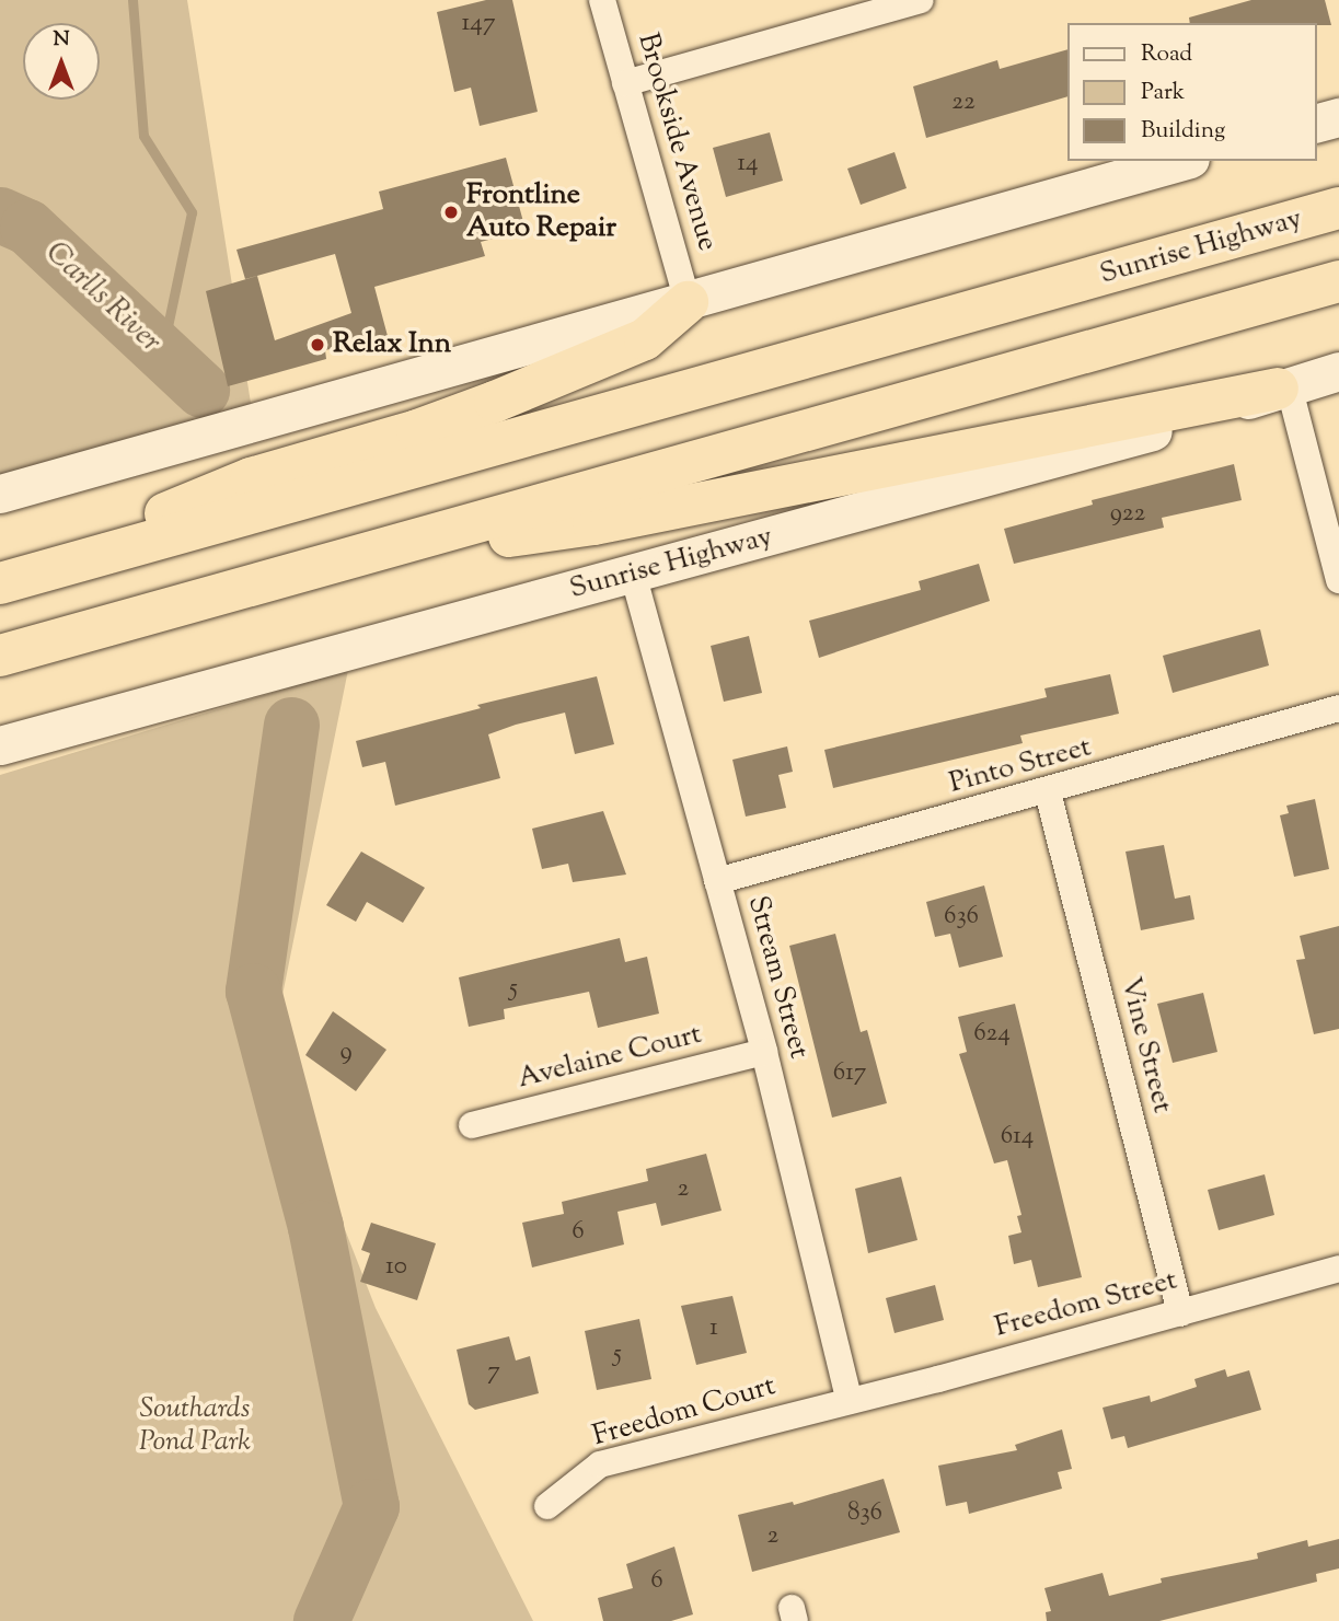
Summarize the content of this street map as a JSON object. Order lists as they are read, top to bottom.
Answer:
{
  "streets": {
    "highway": ["Sunrise Highway"],
    "street": [
      "Brookside Avenue",
      "Pinto Street",
      "Stream Street",
      "Vine Street",
      "Avelaine Court",
      "Freedom Street",
      "Freedom Court"
    ]
  },
  "crossings": [
    ["Sunrise Highway", "Stream Street"],
    ["Pinto Street", "Stream Street"],
    ["Pinto Street", "Vine Street"],
    ["Stream Street", "Avelaine Court"],
    ["Stream Street", "Freedom Street"],
    ["Stream Street", "Freedom Court"],
    ["Vine Street", "Freedom Street"],
    ["Freedom Street", "Freedom Court"]
  ],
  "water": ["Carlls River"],
  "parks": ["Southards Pond Park"],
  "places": ["Frontline Auto Repair", "Relax Inn"],
  "house_numbers": [
    "147",
    "22",
    "14",
    "922",
    "636",
    "5",
    "624",
    "9",
    "617",
    "614",
    "2",
    "6",
    "10",
    "1",
    "5",
    "7",
    "836",
    "2",
    "6"
  ],
  "legend": ["Road", "Park", "Building"],
  "north": "top"
}
